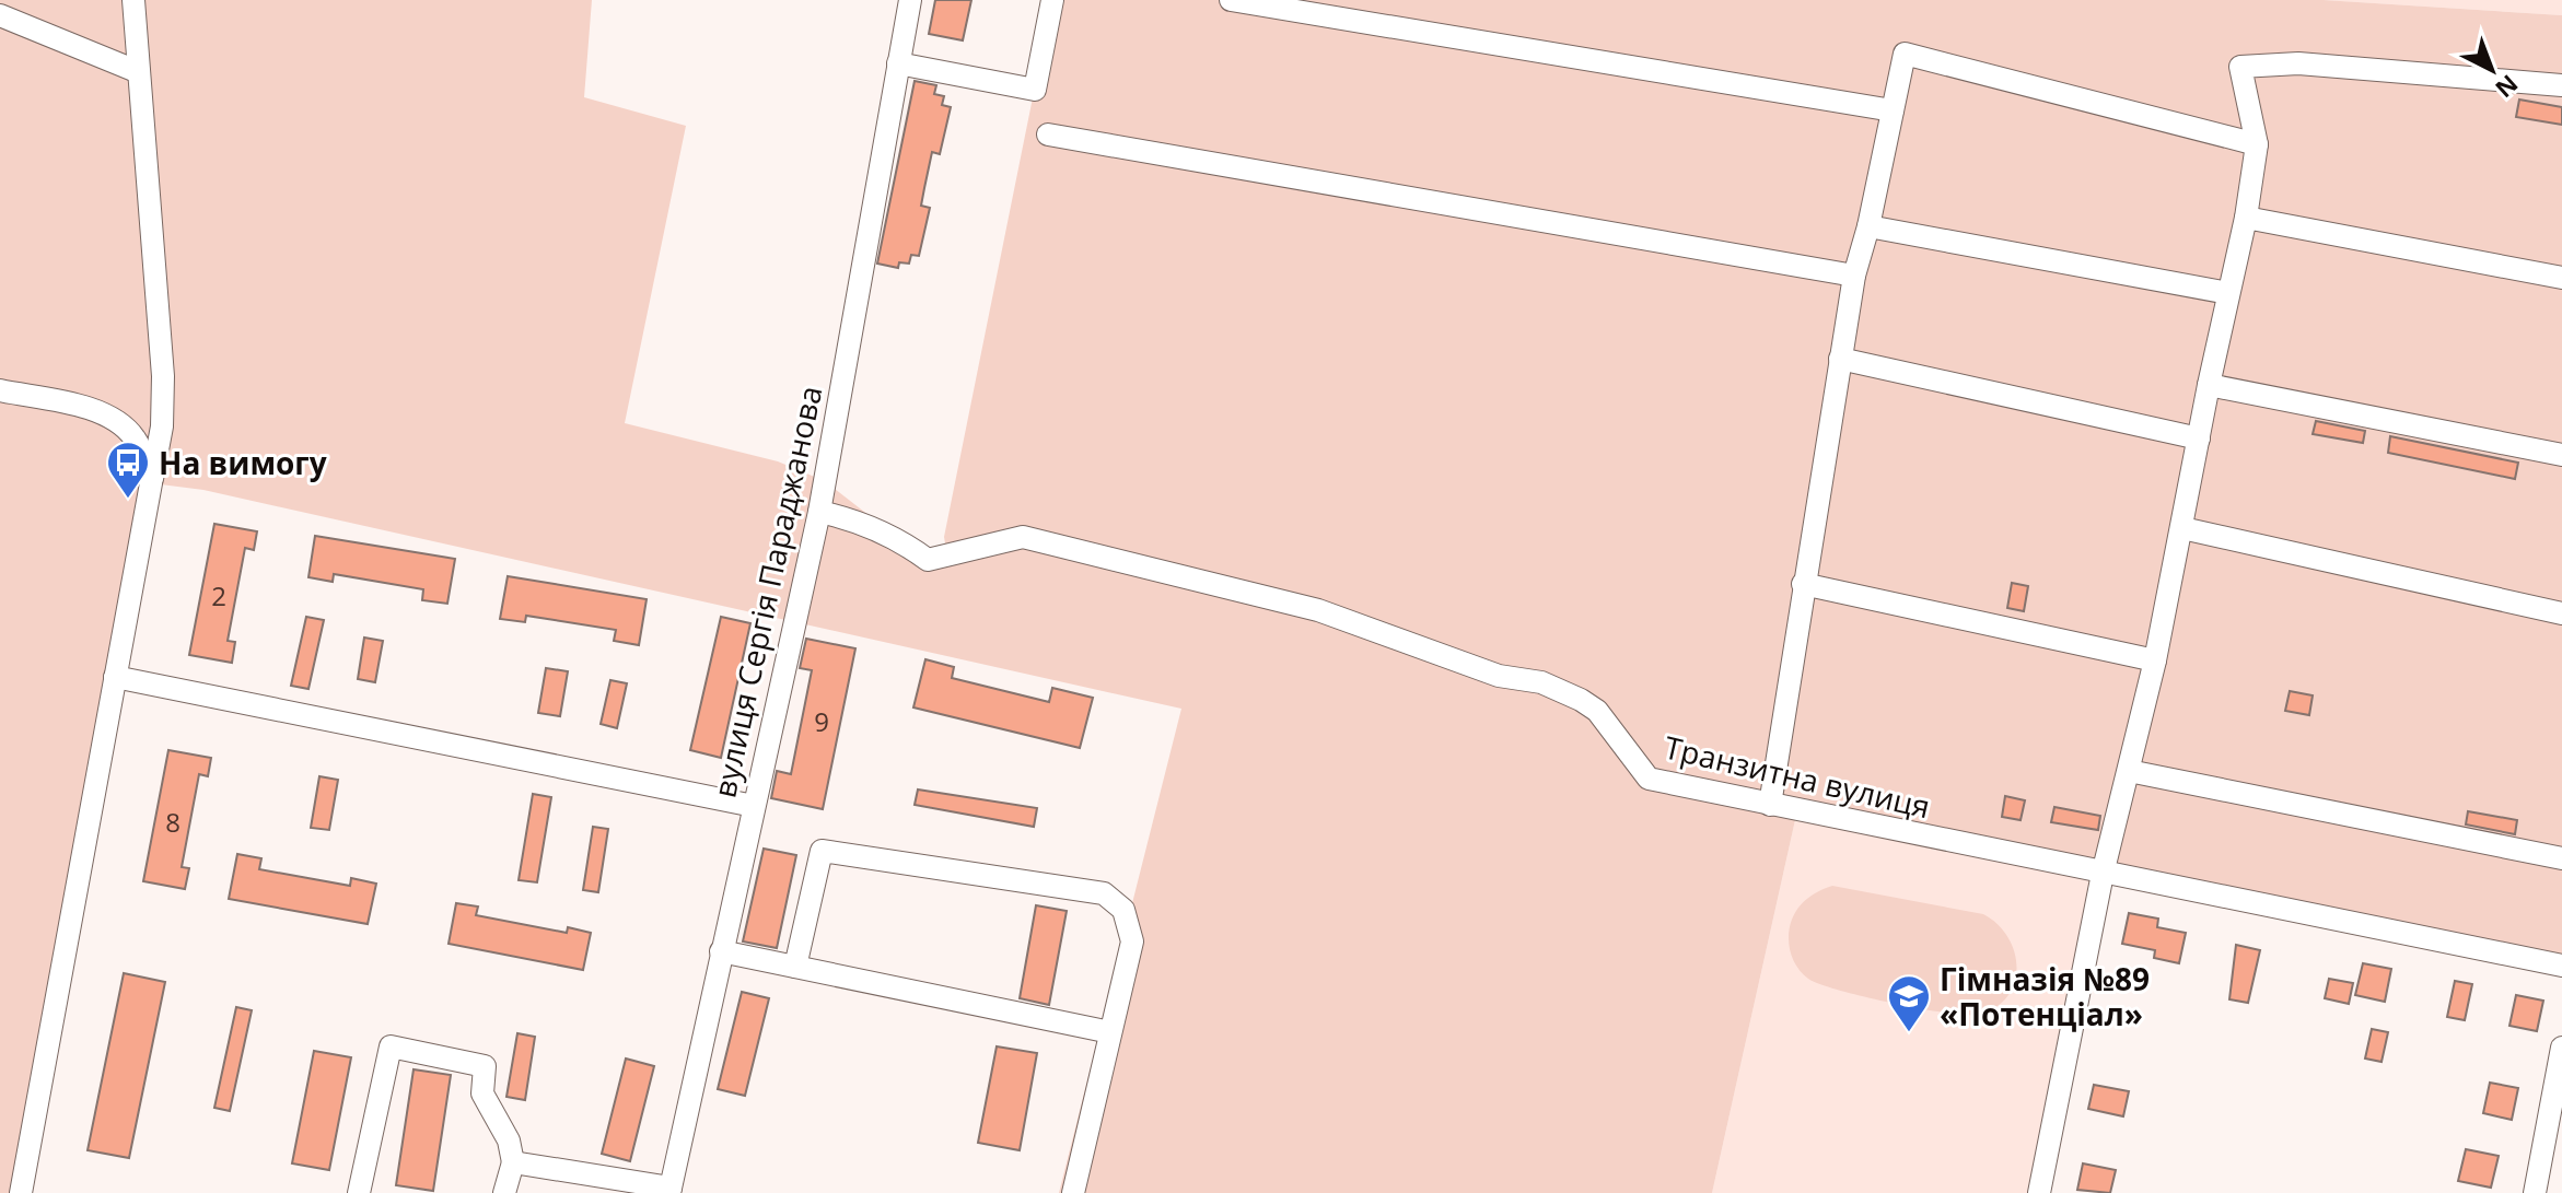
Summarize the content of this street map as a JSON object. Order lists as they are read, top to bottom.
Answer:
{
  "streets": {
    "street": ["вулиця Сергія Параджанова", "Транзитна вулиця"]
  },
  "crossings": [
    ["вулиця Сергія Параджанова", "Транзитна вулиця"]
  ],
  "places": {
    "bus stop": ["На вимогу"],
    "school or university": ["Гімназія №89 «Потенціал»"]
  },
  "house_numbers": ["2", "9", "8"],
  "north": "bottom right"
}
